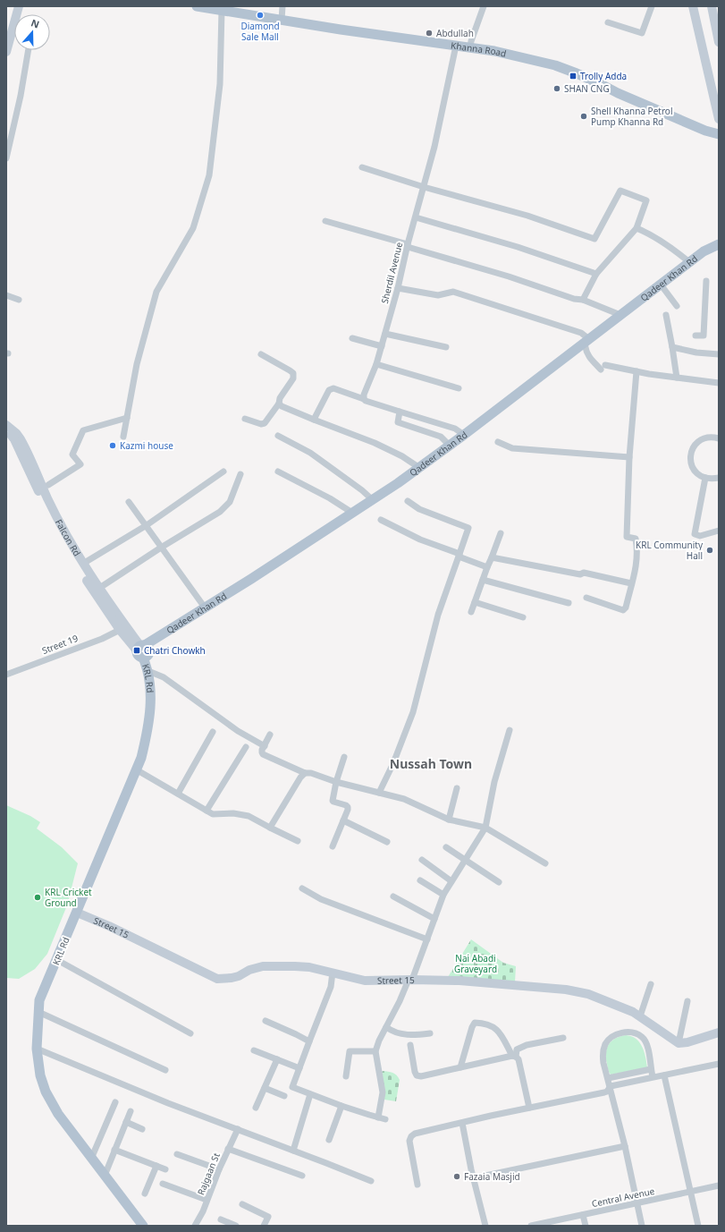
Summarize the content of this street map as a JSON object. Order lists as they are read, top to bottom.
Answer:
{
  "streets": {
    "main road": ["Khanna Road", "Qadeer Khan Rd", "KRL Rd"],
    "street": [
      "Sherdil Avenue",
      "Falcon Rd",
      "Street 19",
      "Street 15",
      "Rajgaan St",
      "Central Avenue"
    ]
  },
  "crossings": [
    ["Khanna Road", "Sherdil Avenue"],
    ["Qadeer Khan Rd", "Falcon Rd"],
    ["Qadeer Khan Rd", "KRL Rd"],
    ["Falcon Rd", "Street 19"],
    ["Falcon Rd", "KRL Rd"],
    ["KRL Rd", "Street 15"]
  ],
  "districts": ["Nussah Town"],
  "parks": ["Nai Abadi Graveyard"],
  "places": {
    "other": [
      "Diamond Sale Mall",
      "Abdullah",
      "SHAN CNG",
      "Shell Khanna Petrol Pump Khanna Rd",
      "Kazmi house",
      "KRL Community Hall",
      "KRL Cricket Ground",
      "Fazaia Masjid"
    ],
    "transit": ["Trolly Adda", "Chatri Chowkh"]
  },
  "north": "top"
}
